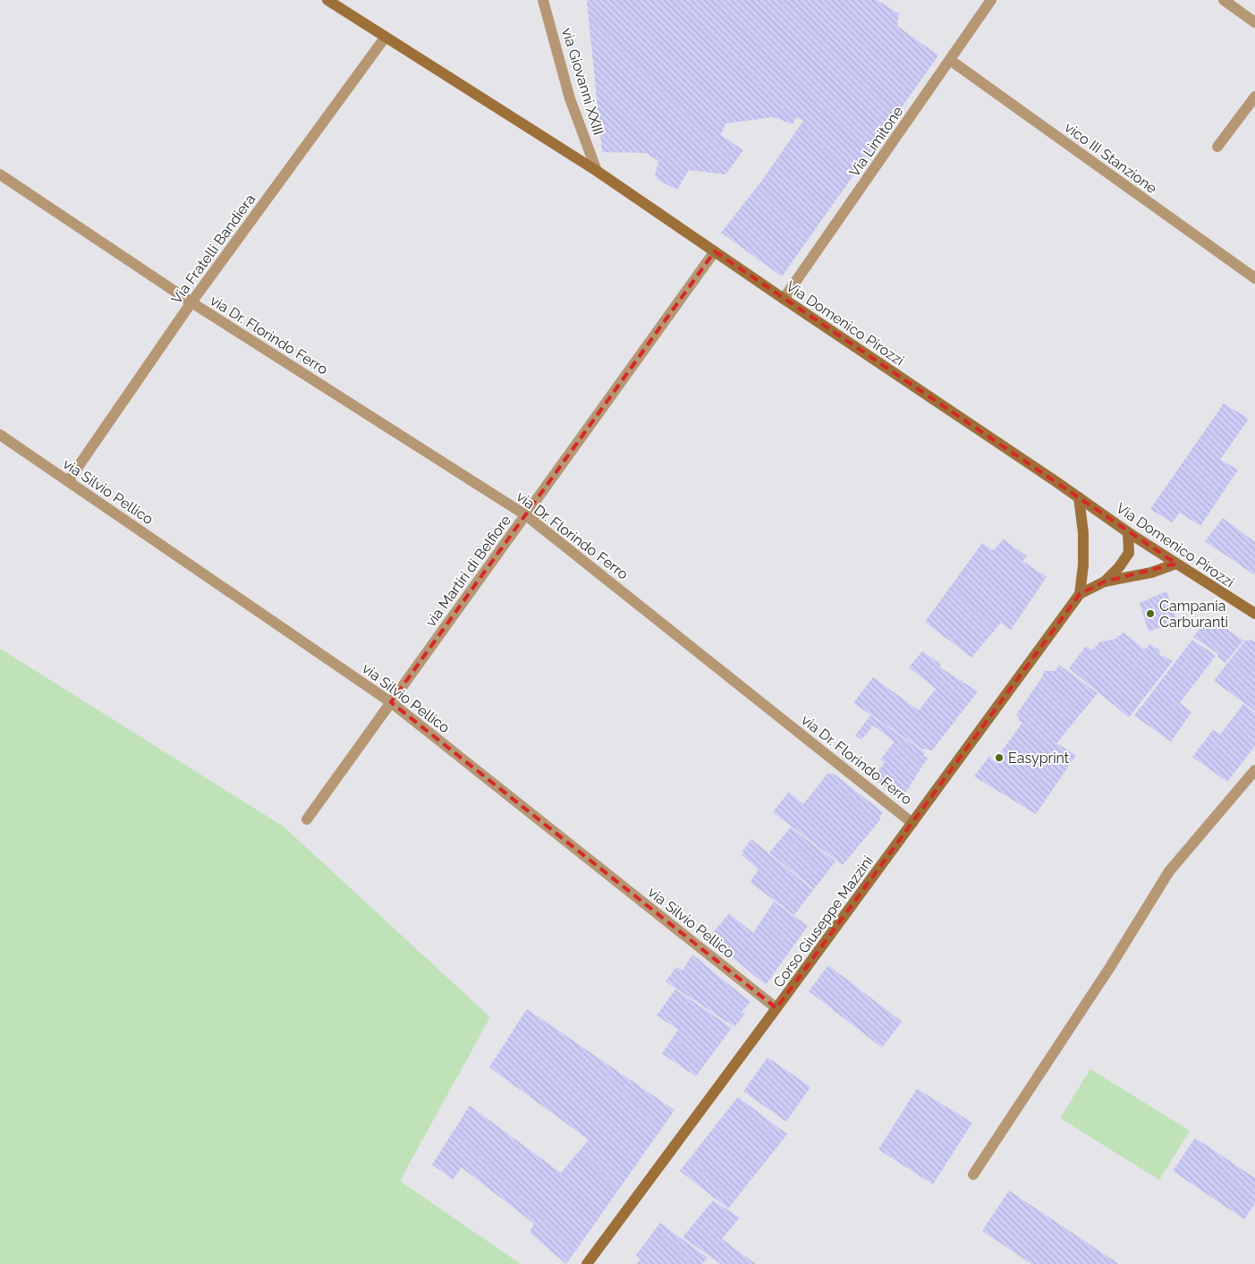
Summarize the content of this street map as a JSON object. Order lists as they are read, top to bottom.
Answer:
{
  "streets": {
    "street": [
      "via Giovanni XXIII",
      "Via Limitone",
      "vico III Stanzione",
      "Via Fratelli Bandiera",
      "Via Domenico Pirozzi",
      "via Dr. Florindo Ferro",
      "via Silvio Pellico",
      "via Martiri di Belfiore",
      "Corso Giuseppe Mazzini"
    ]
  },
  "crossings": [
    ["via Giovanni XXIII", "Via Domenico Pirozzi"],
    ["Via Limitone", "vico III Stanzione"],
    ["Via Limitone", "Via Domenico Pirozzi"],
    ["Via Fratelli Bandiera", "Via Domenico Pirozzi"],
    ["Via Fratelli Bandiera", "via Dr. Florindo Ferro"],
    ["Via Fratelli Bandiera", "via Silvio Pellico"],
    ["Via Domenico Pirozzi", "via Martiri di Belfiore"],
    ["Via Domenico Pirozzi", "Corso Giuseppe Mazzini"],
    ["via Dr. Florindo Ferro", "via Martiri di Belfiore"],
    ["via Dr. Florindo Ferro", "Corso Giuseppe Mazzini"],
    ["via Silvio Pellico", "via Martiri di Belfiore"],
    ["via Silvio Pellico", "Corso Giuseppe Mazzini"]
  ],
  "places": ["Campania Carburanti", "Easyprint"]
}
